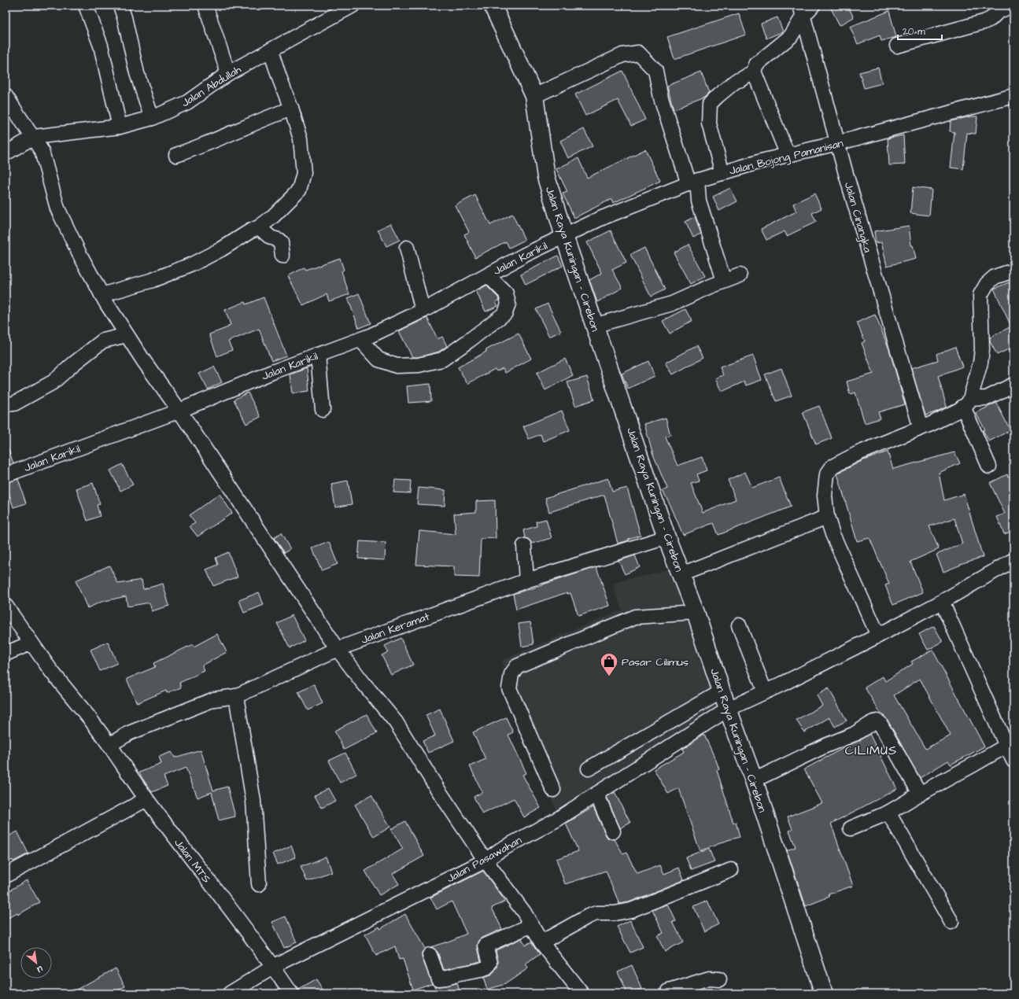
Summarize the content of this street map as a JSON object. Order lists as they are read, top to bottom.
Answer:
{
  "streets": {
    "highway": ["Jalan Raya Kuningan - Cirebon"],
    "street": [
      "Jalan Abdullah",
      "Jalan Bojong Pamanisan",
      "Jalan Cinangka",
      "Jalan Karikil",
      "Jalan Keramat",
      "Jalan Pasawahan",
      "Jalan MTS"
    ]
  },
  "crossings": [
    ["Jalan Bojong Pamanisan", "Jalan Cinangka"],
    ["Jalan Bojong Pamanisan", "Jalan Karikil"],
    ["Jalan Bojong Pamanisan", "Jalan Raya Kuningan - Cirebon"],
    ["Jalan Karikil", "Jalan Raya Kuningan - Cirebon"],
    ["Jalan Raya Kuningan - Cirebon", "Jalan Keramat"],
    ["Jalan Raya Kuningan - Cirebon", "Jalan Pasawahan"],
    ["Jalan Keramat", "Jalan MTS"],
    ["Jalan Pasawahan", "Jalan MTS"]
  ],
  "districts": ["CILIMUS"],
  "places": {
    "shop": ["Pasar Cilimus"]
  },
  "scale_bar": "20 m",
  "north": "bottom right"
}
